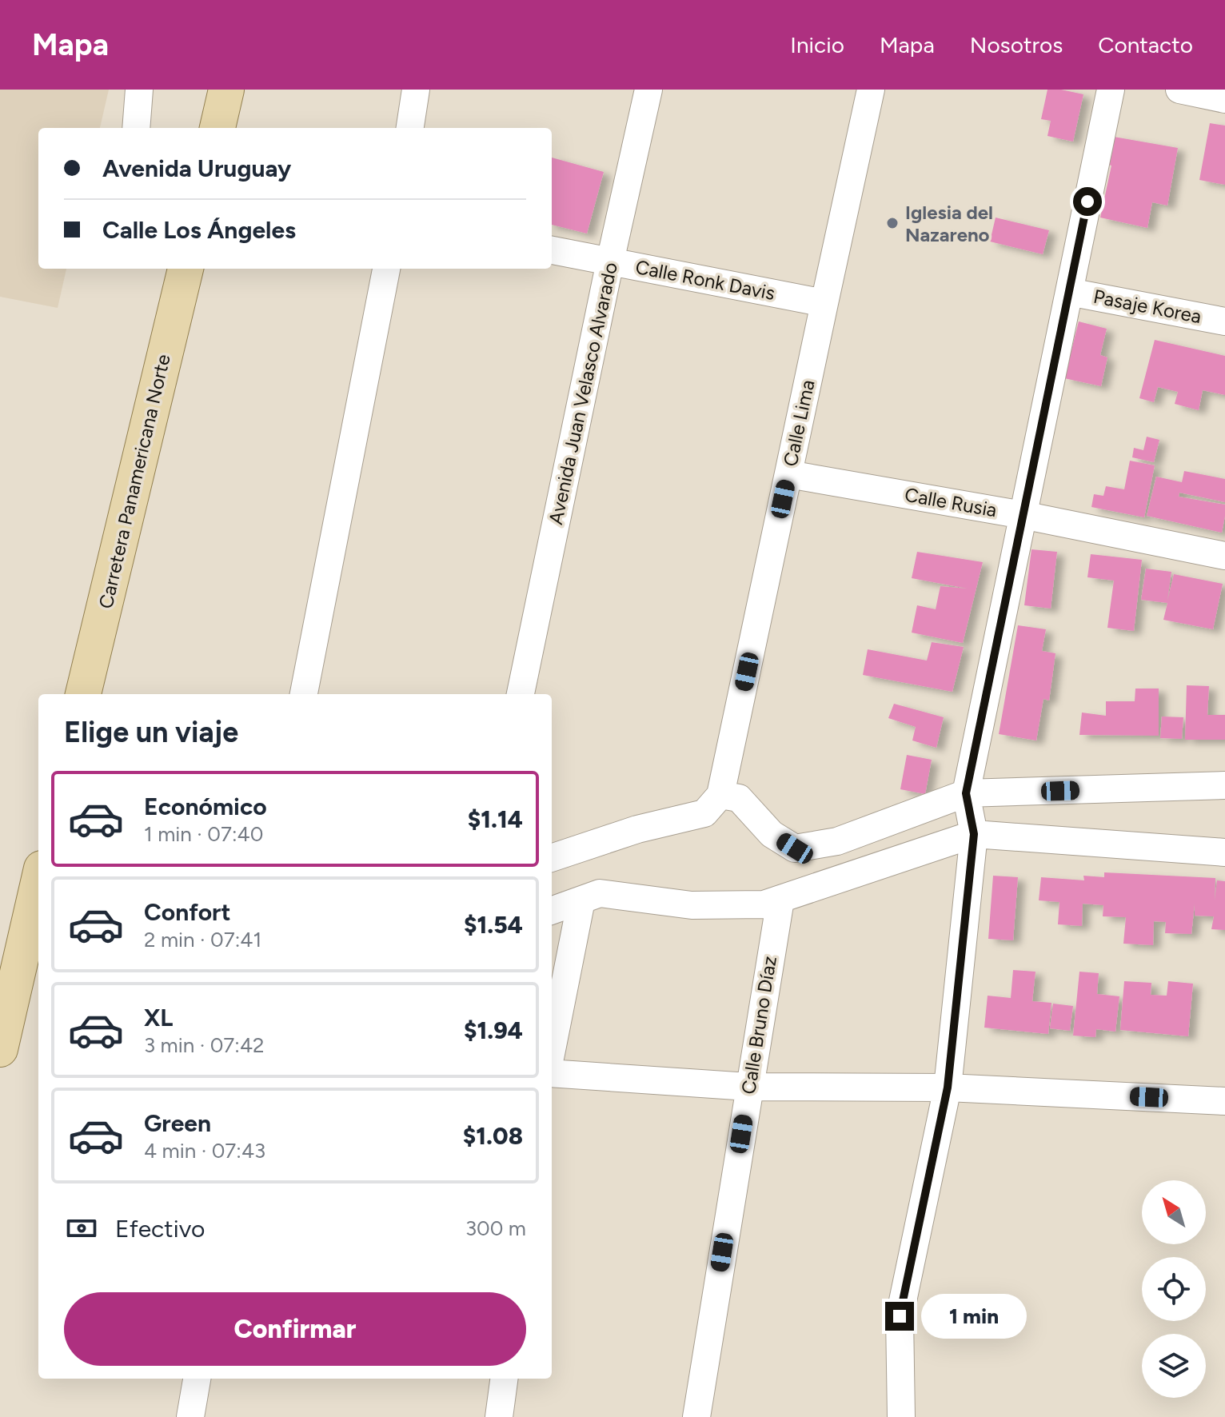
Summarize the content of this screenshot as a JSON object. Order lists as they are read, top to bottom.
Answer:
{
  "streets": {
    "main road": ["Carretera Panamericana Norte"],
    "street": [
      "Calle Ronk Davis",
      "Pasaje Korea",
      "Avenida Juan Velasco Alvarado",
      "Calle Lima",
      "Calle Rusia",
      "Calle Bruno Díaz"
    ]
  },
  "crossings": [
    ["Calle Ronk Davis", "Avenida Juan Velasco Alvarado"],
    ["Calle Ronk Davis", "Calle Lima"],
    ["Calle Lima", "Calle Rusia"]
  ],
  "places": ["Iglesia del Nazareno"],
  "north": "top left",
  "page": {
    "header": "Mapa",
    "nav": [
      "Inicio",
      "Mapa",
      "Nosotros",
      "Contacto"
    ],
    "banner": ["Avenida Uruguay", "Calle Los Ángeles"],
    "heading": "Elige un viaje",
    "list": [
      {
        "name": "Económico",
        "note": "1 min · 07:40",
        "value": "$1.14"
      },
      {
        "name": "Confort",
        "note": "2 min · 07:41",
        "value": "$1.54"
      },
      {
        "name": "XL",
        "note": "3 min · 07:42",
        "value": "$1.94"
      },
      {
        "name": "Green",
        "note": "4 min · 07:43",
        "value": "$1.08"
      }
    ],
    "pay": ["Efectivo", "300 m"],
    "buttons": "Confirmar",
    "bubble": "1 min"
  }
}
